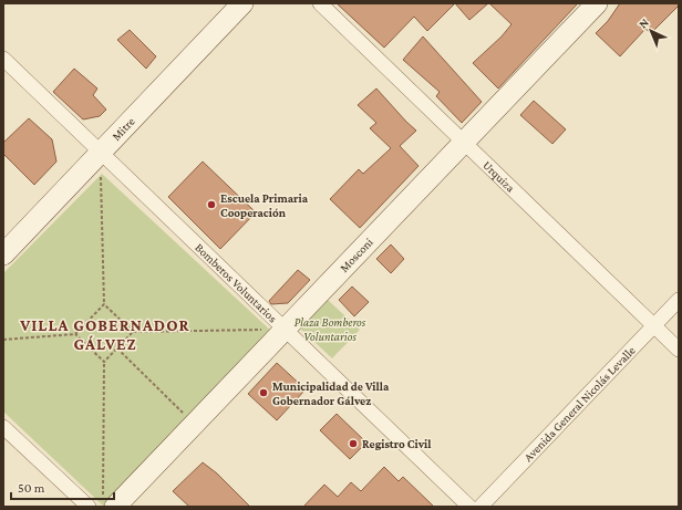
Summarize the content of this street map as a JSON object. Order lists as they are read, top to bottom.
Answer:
{
  "streets": {
    "street": [
      "Mitre",
      "Urquiza",
      "Mosconi",
      "Bomberos Voluntarios",
      "Avenida General Nicolás Levalle"
    ]
  },
  "crossings": [
    ["Mitre", "Bomberos Voluntarios"],
    ["Urquiza", "Mosconi"],
    ["Urquiza", "Avenida General Nicolás Levalle"],
    ["Mosconi", "Bomberos Voluntarios"]
  ],
  "districts": ["VILLA GOBERNADOR GÁLVEZ"],
  "parks": ["Plaza Bomberos Voluntarios"],
  "places": ["Escuela Primaria Cooperación", "Municipalidad de Villa Gobernador Gálvez", "Registro Civil"],
  "scale_bar": "50 m",
  "north": "top left"
}
